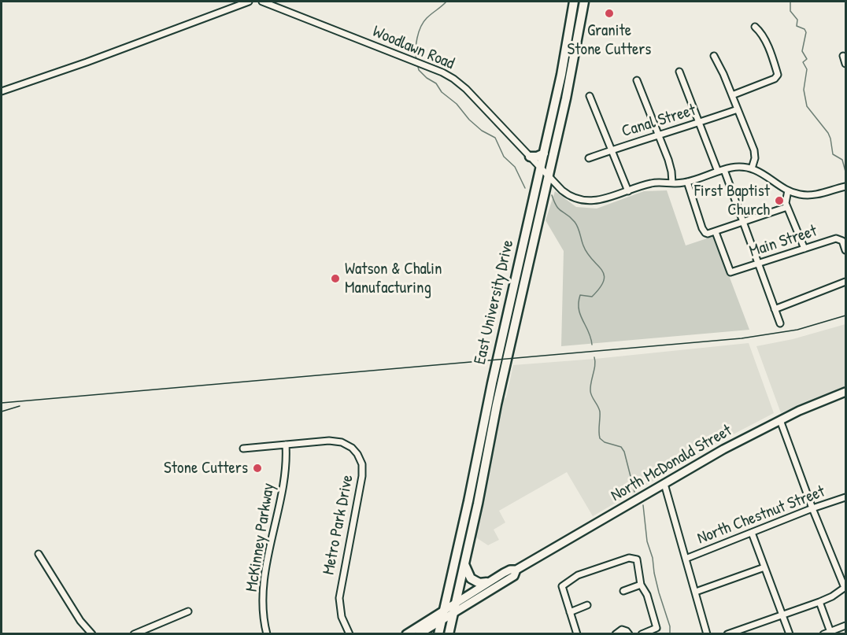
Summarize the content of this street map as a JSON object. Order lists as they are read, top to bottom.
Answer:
{
  "streets": {
    "highway": ["East University Drive"],
    "main road": ["North McDonald Street"],
    "street": [
      "Woodlawn Road",
      "Canal Street",
      "Main Street",
      "North Chestnut Street",
      "Metro Park Drive",
      "McKinney Parkway"
    ]
  },
  "crossings": [
    ["Woodlawn Road", "East University Drive"],
    ["East University Drive", "North McDonald Street"],
    ["Metro Park Drive", "McKinney Parkway"]
  ],
  "places": [
    "Granite Stone Cutters",
    "First Baptist Church",
    "Watson & Chalin Manufacturing",
    "Stone Cutters"
  ]
}
